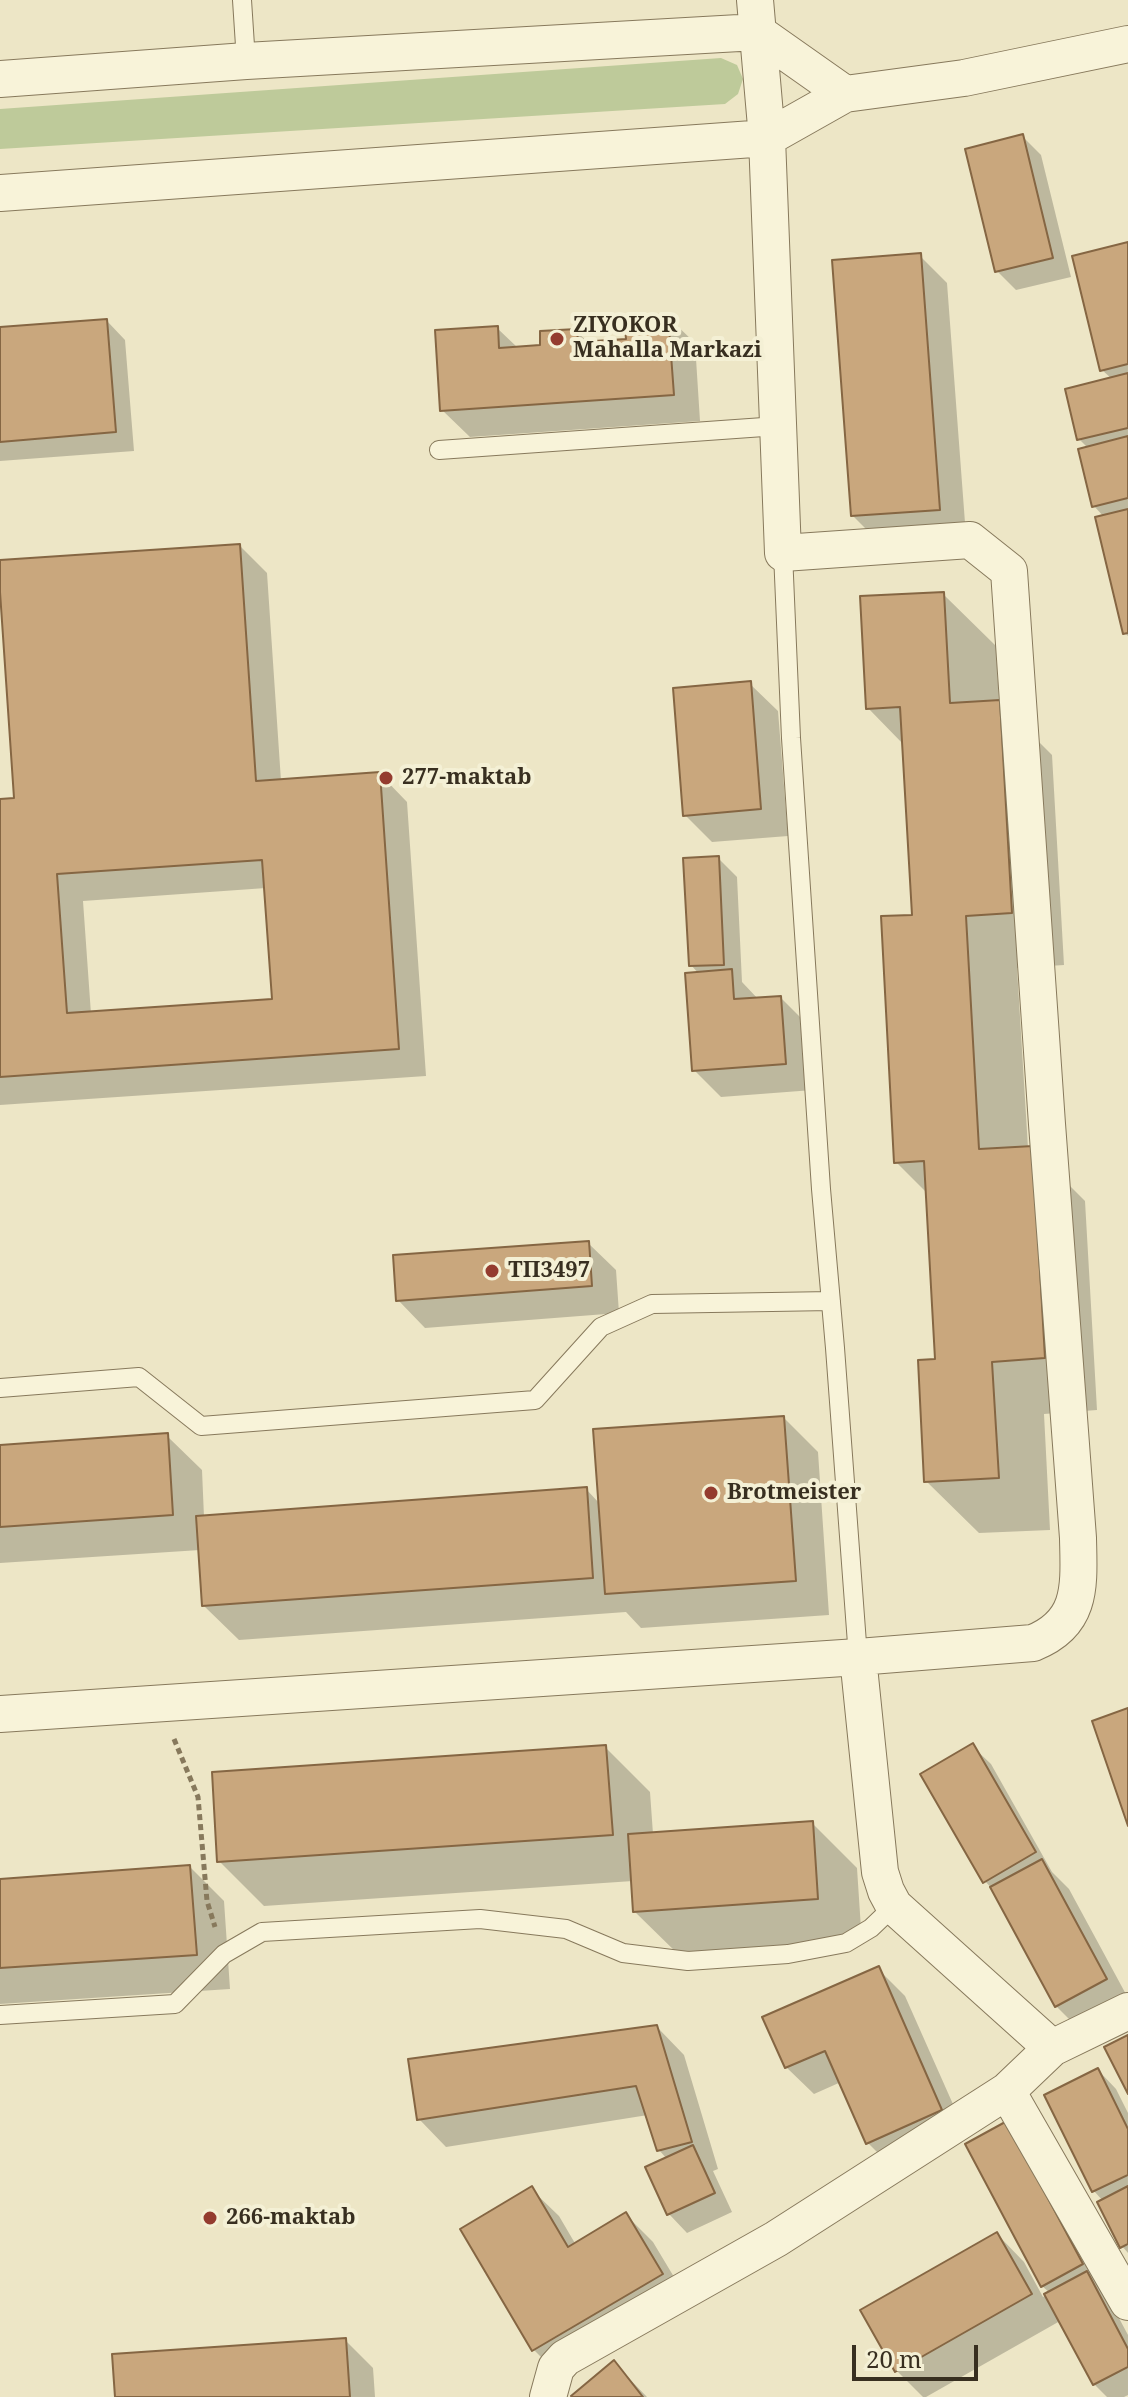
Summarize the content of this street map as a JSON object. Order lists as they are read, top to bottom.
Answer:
{
  "places": [
    "ZIYOKOR Mahalla Markazi",
    "277-maktab",
    "ТП3497",
    "Brotmeister",
    "266-maktab"
  ],
  "scale_bar": "20 m"
}
